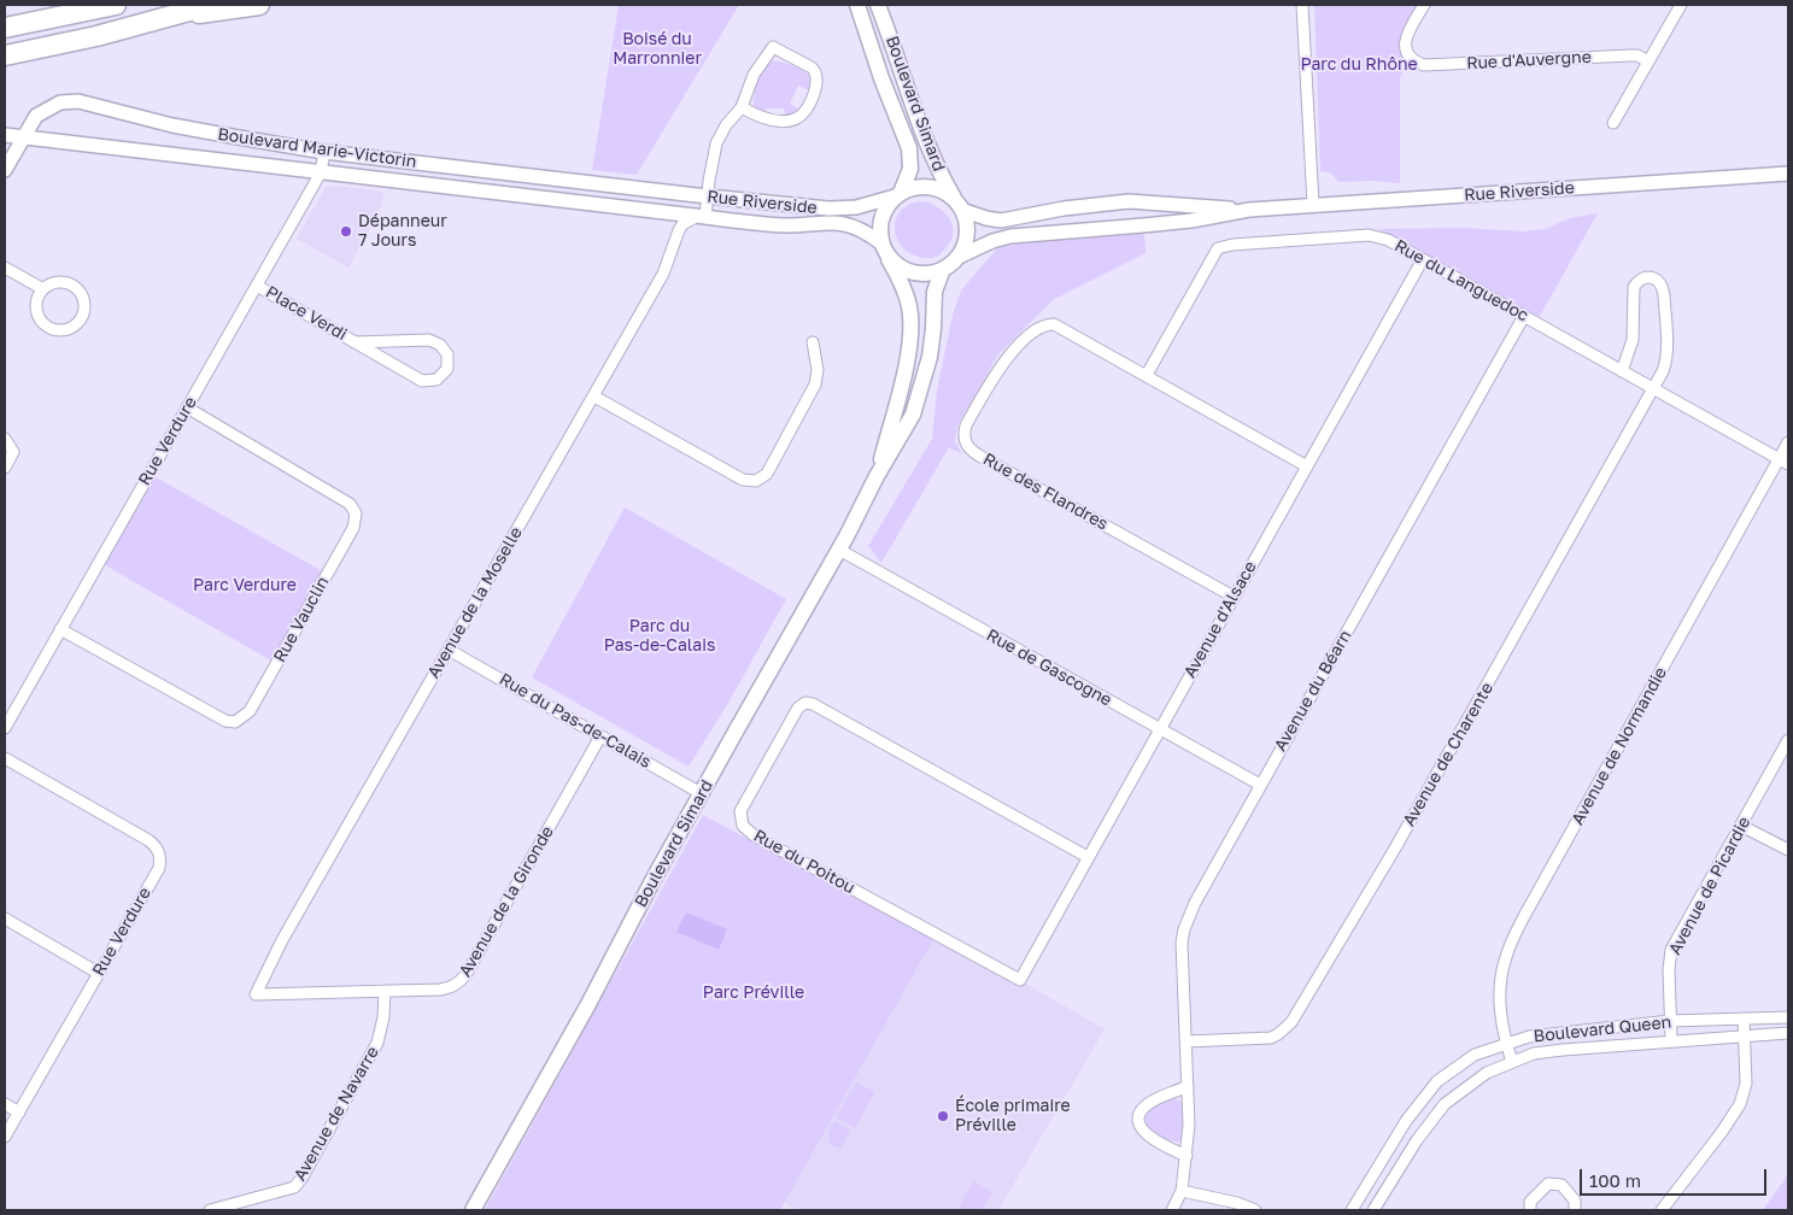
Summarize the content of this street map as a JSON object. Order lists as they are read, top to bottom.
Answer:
{
  "streets": {
    "main road": ["Boulevard Simard"],
    "street": [
      "Rue d'Auvergne",
      "Boulevard Marie-Victorin",
      "Rue Riverside",
      "Rue du Languedoc",
      "Place Verdi",
      "Rue Verdure",
      "Rue des Flandres",
      "Avenue de la Moselle",
      "Rue Vauclin",
      "Avenue d'Alsace",
      "Rue de Gascogne",
      "Avenue du Béarn",
      "Rue du Pas-de-Calais",
      "Avenue de Normandie",
      "Avenue de Charente",
      "Rue du Poitou",
      "Avenue de Picardie",
      "Avenue de la Gironde",
      "Boulevard Queen",
      "Avenue de Navarre"
    ]
  },
  "crossings": [
    ["Boulevard Simard", "Rue Riverside"],
    ["Boulevard Simard", "Rue de Gascogne"],
    ["Boulevard Simard", "Rue du Pas-de-Calais"],
    ["Boulevard Marie-Victorin", "Rue Riverside"],
    ["Boulevard Marie-Victorin", "Rue Verdure"],
    ["Rue Riverside", "Avenue de la Moselle"],
    ["Rue du Languedoc", "Rue des Flandres"],
    ["Rue du Languedoc", "Avenue d'Alsace"],
    ["Rue du Languedoc", "Avenue du Béarn"],
    ["Rue du Languedoc", "Avenue de Normandie"],
    ["Rue du Languedoc", "Avenue de Charente"],
    ["Place Verdi", "Rue Verdure"],
    ["Rue Verdure", "Rue Vauclin"],
    ["Rue des Flandres", "Avenue d'Alsace"],
    ["Avenue de la Moselle", "Rue du Pas-de-Calais"],
    ["Avenue de la Moselle", "Avenue de la Gironde"],
    ["Avenue d'Alsace", "Rue de Gascogne"],
    ["Avenue d'Alsace", "Rue du Poitou"],
    ["Rue de Gascogne", "Avenue du Béarn"],
    ["Avenue du Béarn", "Avenue de Charente"],
    ["Rue du Pas-de-Calais", "Avenue de la Gironde"],
    ["Avenue de Normandie", "Boulevard Queen"],
    ["Avenue de Picardie", "Boulevard Queen"],
    ["Avenue de la Gironde", "Avenue de Navarre"]
  ],
  "parks": [
    "Boisé du Marronnier",
    "Parc du Rhône",
    "Parc Verdure",
    "Parc du Pas-de-Calais",
    "Parc Préville"
  ],
  "places": ["Dépanneur 7 Jours", "École primaire Préville"],
  "scale_bar": "100 m"
}
